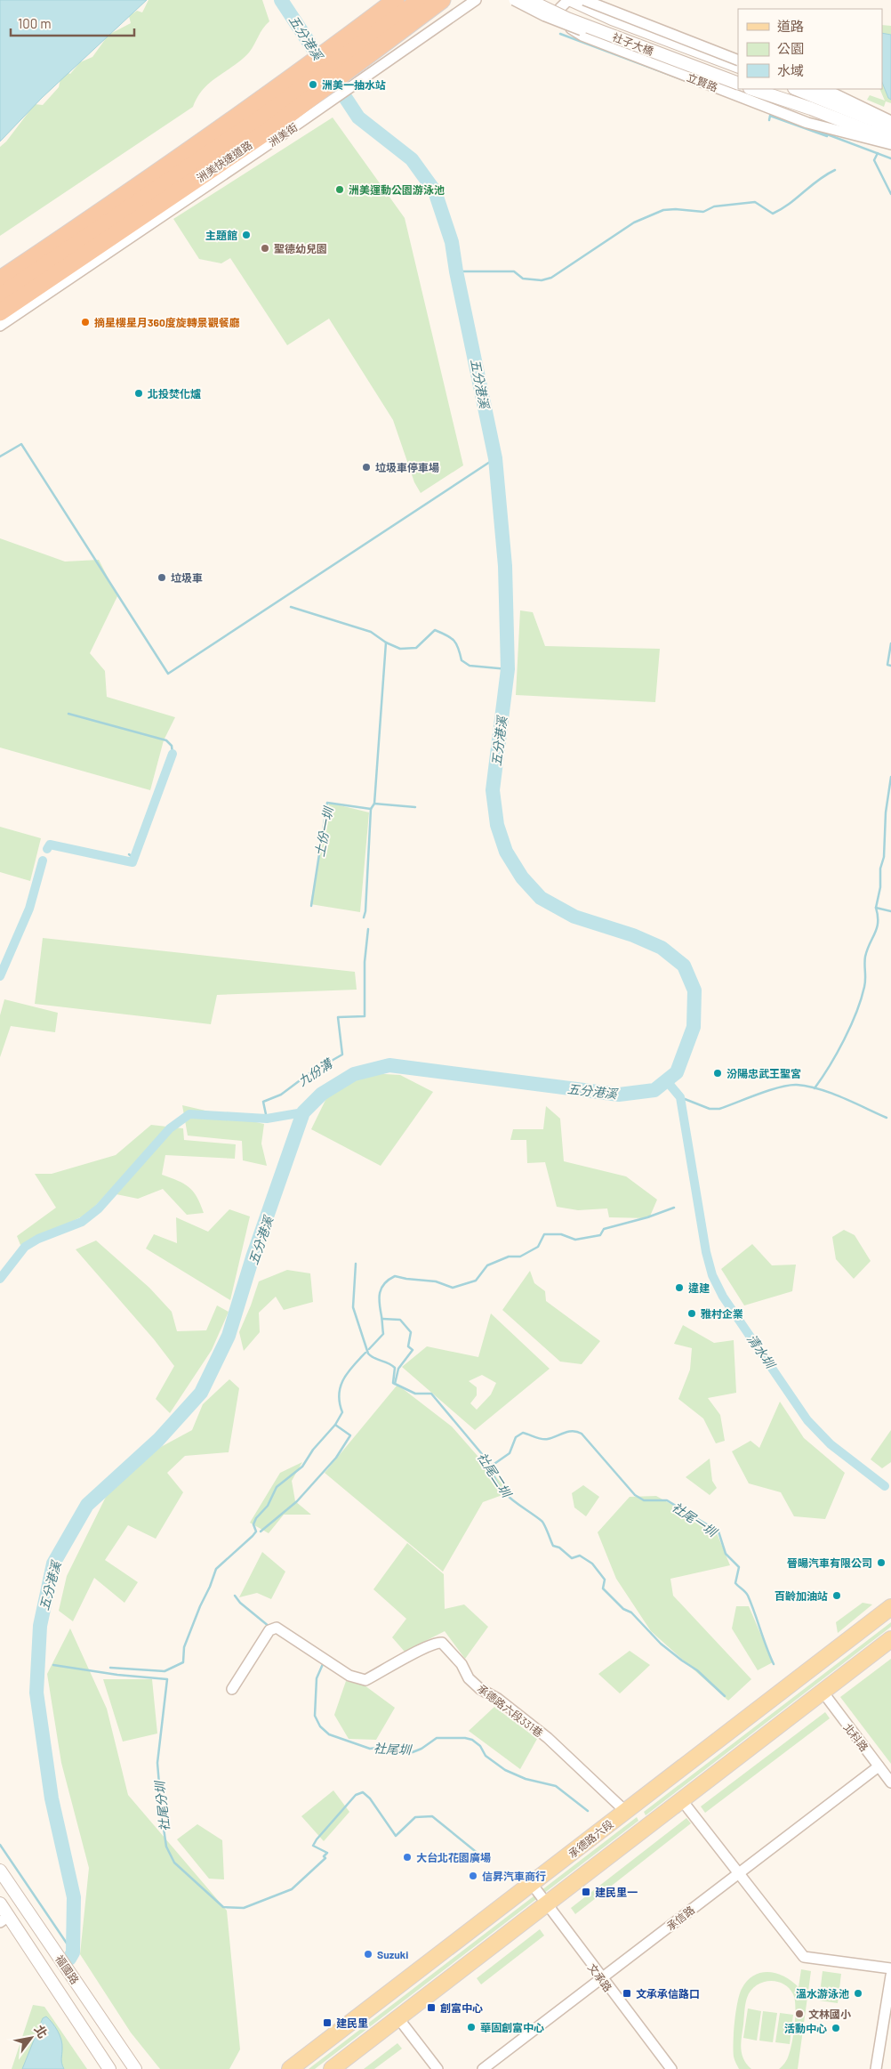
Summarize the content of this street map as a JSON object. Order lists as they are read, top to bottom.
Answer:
{
  "streets": {
    "highway": ["洲美快速道路"],
    "main road": ["承德路六段"],
    "street": [
      "社子大橋",
      "立賢路",
      "洲美街",
      "承德路六段331巷",
      "北科路",
      "承信路",
      "福國路",
      "文承路"
    ]
  },
  "crossings": [
    ["承德路六段331巷", "承德路六段"],
    ["北科路", "承信路"],
    ["承德路六段", "文承路"],
    ["承信路", "文承路"]
  ],
  "water": [
    "五分港溪",
    "土份一圳",
    "九份溝",
    "清水圳",
    "社尾二圳",
    "社尾一圳",
    "社尾圳",
    "社尾分圳"
  ],
  "places": {
    "other": [
      "洲美一抽水站",
      "洲美運動公園游泳池",
      "主題館",
      "聖德幼兒園",
      "摘星樓星月360度旋轉景觀餐廳",
      "北投焚化爐",
      "垃圾車停車場",
      "垃圾車",
      "汾陽忠武王聖宮",
      "違建",
      "雅村企業",
      "晉暘汽車有限公司",
      "百齡加油站",
      "大台北花園廣場",
      "信昇汽車商行",
      "Suzuki",
      "溫水游泳池",
      "文林國小",
      "華固創富中心",
      "活動中心"
    ],
    "transit": [
      "建民里一",
      "文承承信路口",
      "創富中心",
      "建民里"
    ]
  },
  "legend": ["道路", "公園", "水域"],
  "scale_bar": "100 m",
  "north": "top right"
}
